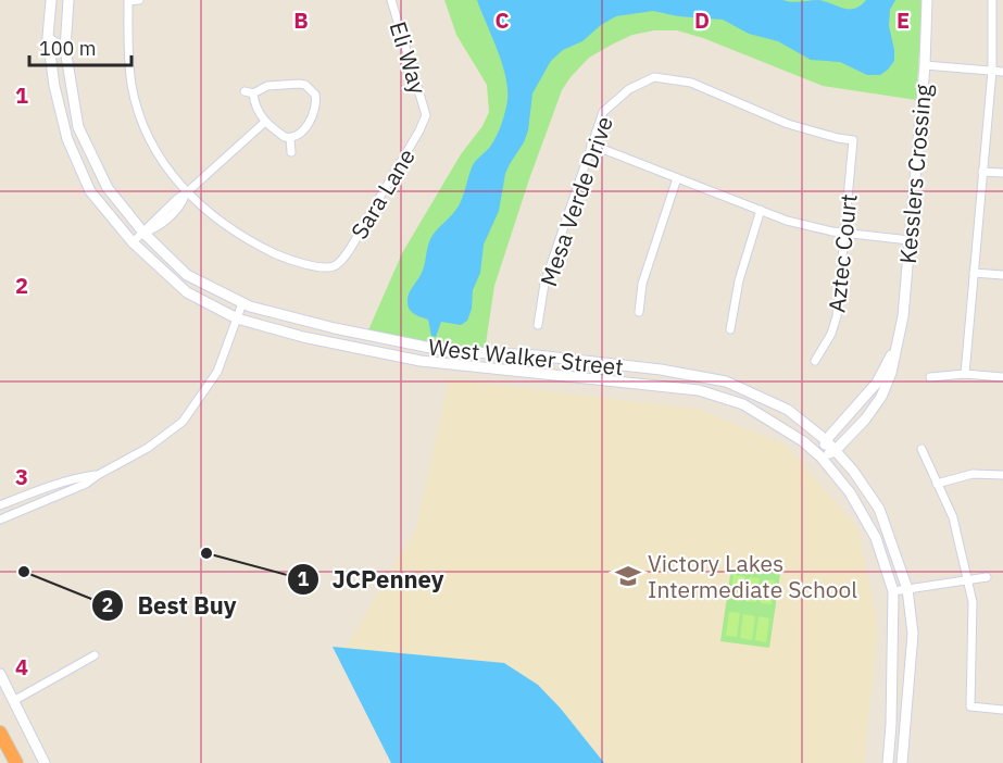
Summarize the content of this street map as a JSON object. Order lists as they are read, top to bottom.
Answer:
{
  "streets": {
    "street": [
      "Eli Way",
      "Kesslers Crossing",
      "Sara Lane",
      "Mesa Verde Drive",
      "Aztec Court",
      "West Walker Street"
    ]
  },
  "crossings": [
    ["Eli Way", "Sara Lane"],
    ["Kesslers Crossing", "West Walker Street"],
    ["Mesa Verde Drive", "Aztec Court"]
  ],
  "places": {
    "other": ["JCPenney", "Best Buy"],
    "school or university": ["Victory Lakes Intermediate School"]
  },
  "scale_bar": "100 m",
  "grid": {
    "columns": [
      "B",
      "C",
      "D",
      "E"
    ],
    "rows": [
      "1",
      "2",
      "3",
      "4"
    ]
  }
}
